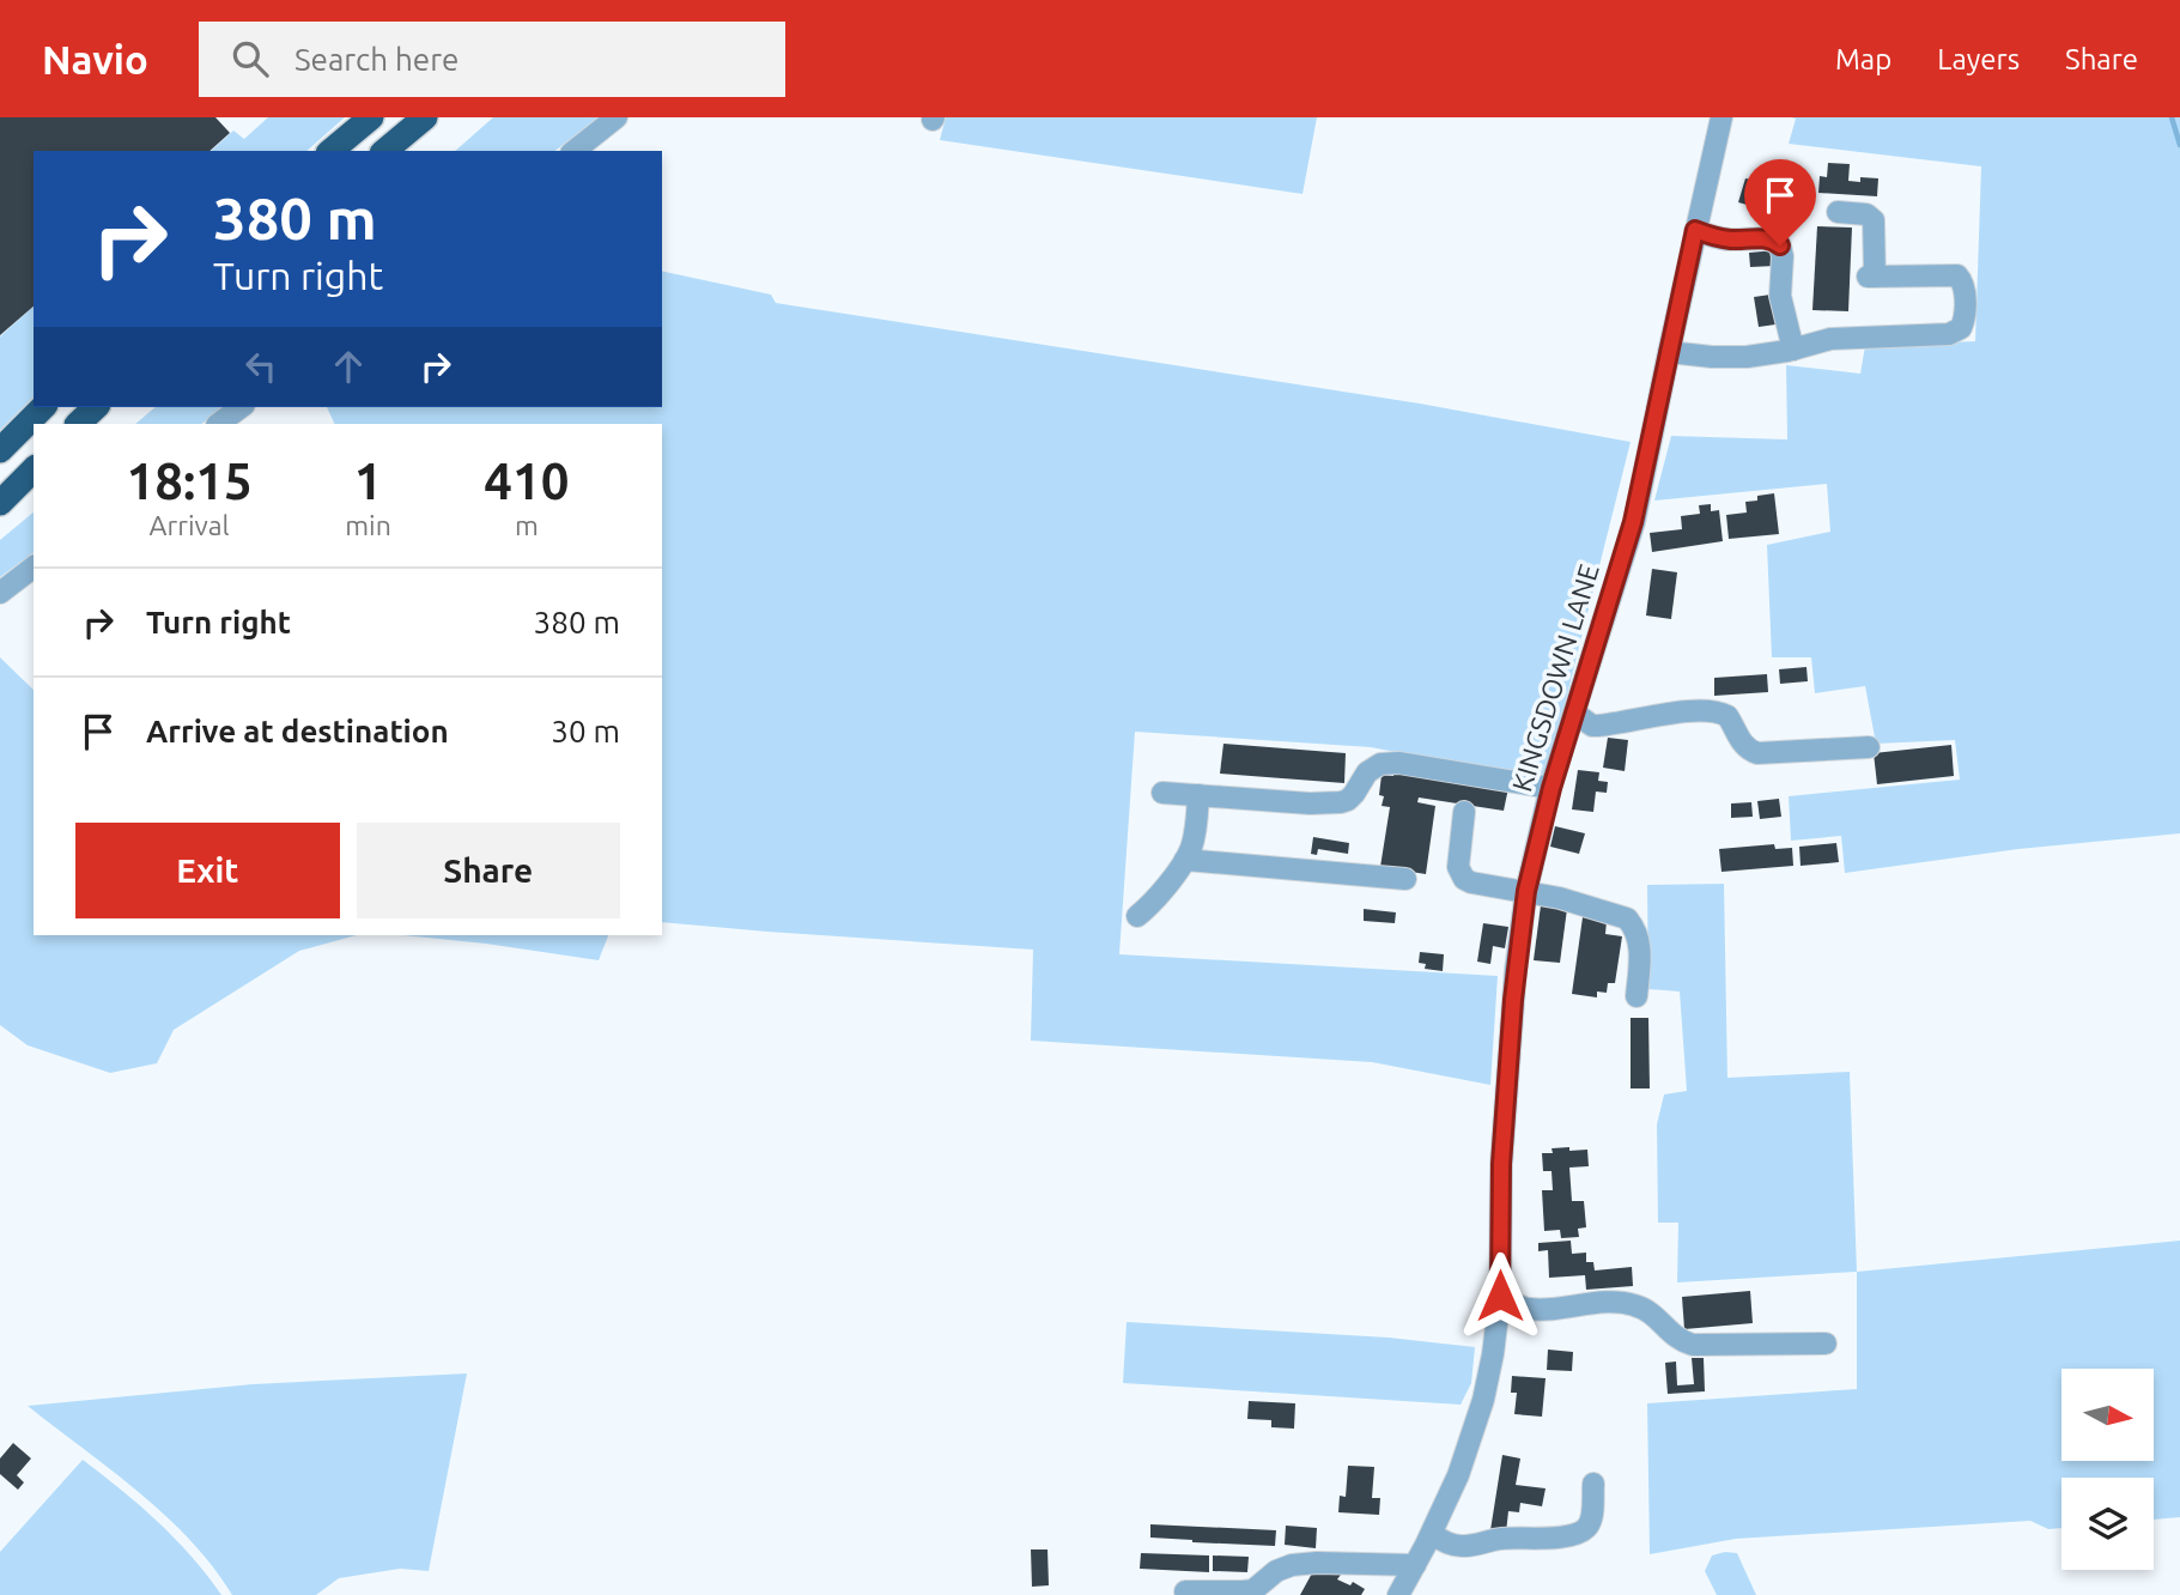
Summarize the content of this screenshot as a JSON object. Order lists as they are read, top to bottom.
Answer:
{
  "streets": {
    "street": ["KINGSDOWN LANE"]
  },
  "north": "right",
  "page": {
    "header": "Navio",
    "search": "Search here",
    "nav": ["Map", "Layers", "Share"],
    "turn": ["380 m", "Turn right"],
    "eta": [
      "18:15",
      "Arrival",
      "1",
      "min",
      "410",
      "m"
    ],
    "list": [
      {
        "name": "Turn right",
        "value": "380 m"
      },
      {
        "name": "Arrive at destination",
        "value": "30 m"
      }
    ],
    "buttons": ["Exit", "Share"]
  }
}
